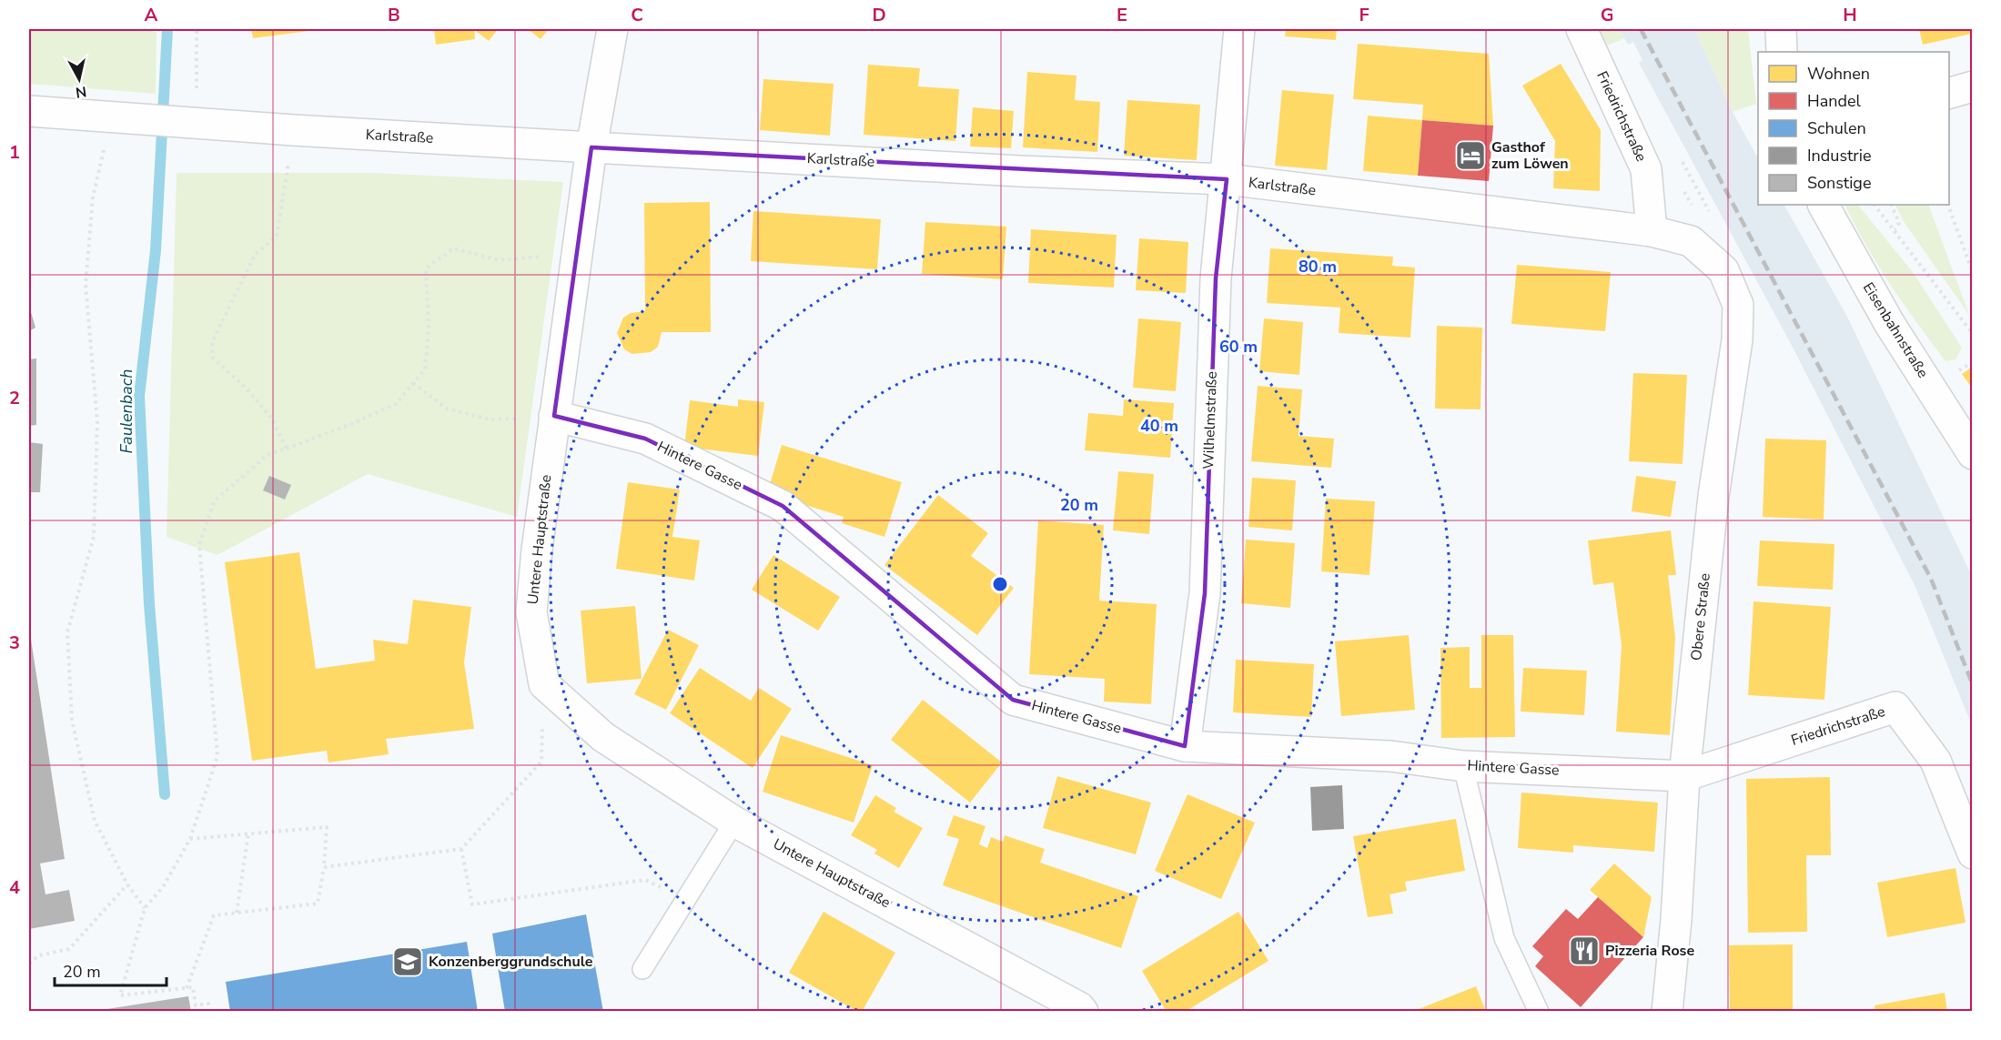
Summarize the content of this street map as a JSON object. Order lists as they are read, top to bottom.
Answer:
{
  "streets": {
    "street": [
      "Friedrichstraße",
      "Karlstraße",
      "Eisenbahnstraße",
      "Wilhelmstraße",
      "Hintere Gasse",
      "Untere Hauptstraße",
      "Obere Straße"
    ]
  },
  "crossings": [
    ["Friedrichstraße", "Karlstraße"],
    ["Friedrichstraße", "Hintere Gasse"],
    ["Friedrichstraße", "Obere Straße"],
    ["Karlstraße", "Wilhelmstraße"],
    ["Karlstraße", "Untere Hauptstraße"],
    ["Karlstraße", "Obere Straße"],
    ["Wilhelmstraße", "Hintere Gasse"],
    ["Hintere Gasse", "Untere Hauptstraße"],
    ["Hintere Gasse", "Obere Straße"]
  ],
  "water": ["Faulenbach"],
  "places": {
    "hotel": ["Gasthof zum Löwen"],
    "restaurant": ["Pizzeria Rose"],
    "school or university": ["Konzenberggrundschule"]
  },
  "legend": [
    "Wohnen",
    "Handel",
    "Schulen",
    "Industrie",
    "Sonstige"
  ],
  "scale_bar": "20 m",
  "north": "bottom",
  "grid": {
    "columns": [
      "A",
      "B",
      "C",
      "D",
      "E",
      "F",
      "G",
      "H"
    ],
    "rows": [
      "1",
      "2",
      "3",
      "4"
    ]
  },
  "rings": [
    "80 m",
    "60 m",
    "40 m",
    "20 m"
  ]
}
